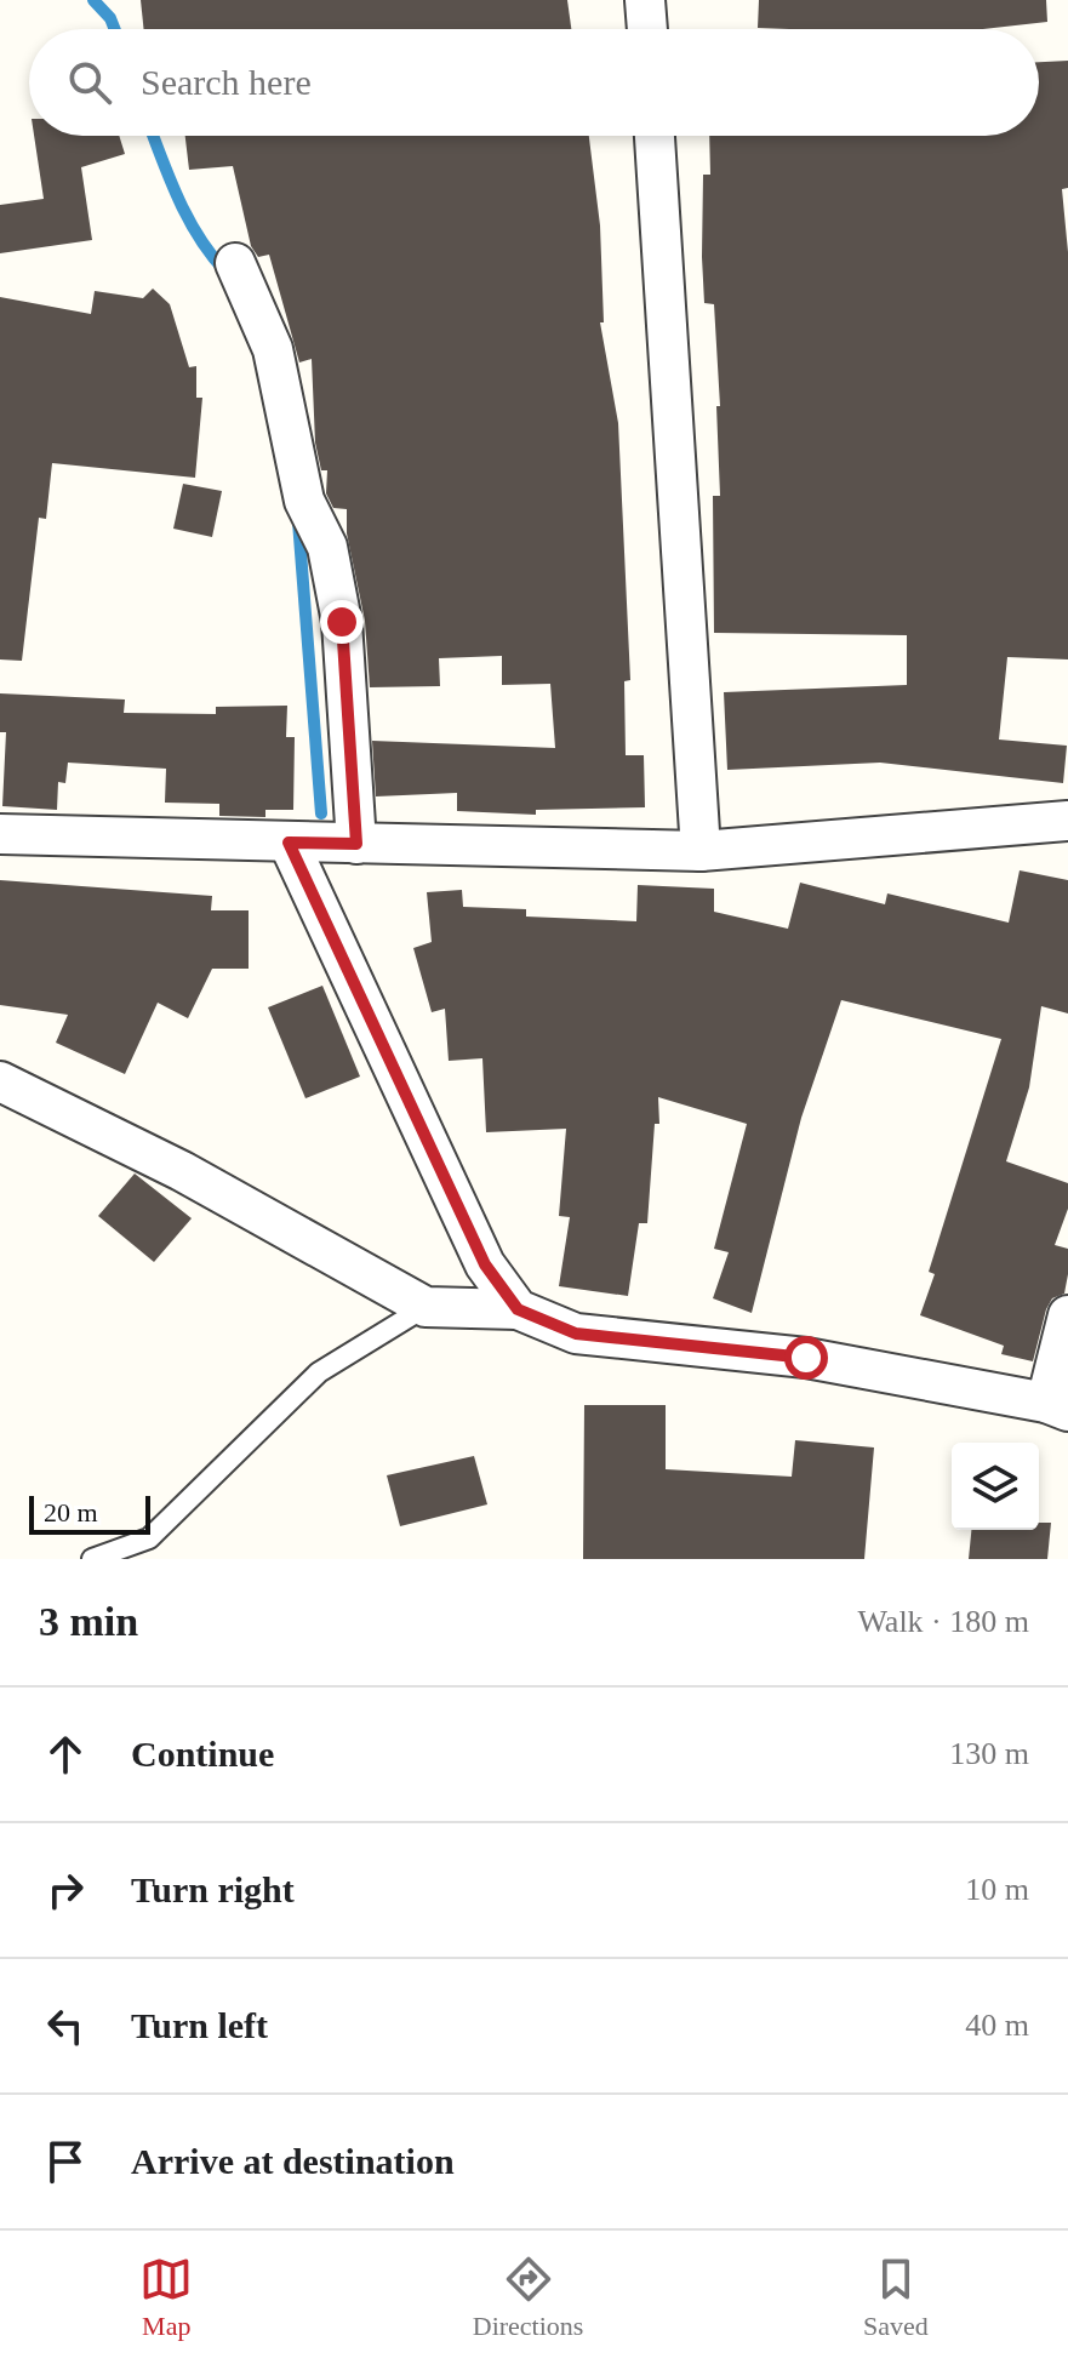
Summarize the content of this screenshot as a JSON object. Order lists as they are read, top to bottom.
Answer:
{
  "scale_bar": "20 m",
  "page": {
    "search": "Search here",
    "scale": "20 m",
    "heading": ["3 min", "Walk · 180 m"],
    "list": [
      ["Continue", "130 m"],
      ["Turn right", "10 m"],
      ["Turn left", "40 m"],
      "Arrive at destination"
    ],
    "nav": ["Map", "Directions", "Saved"]
  }
}
